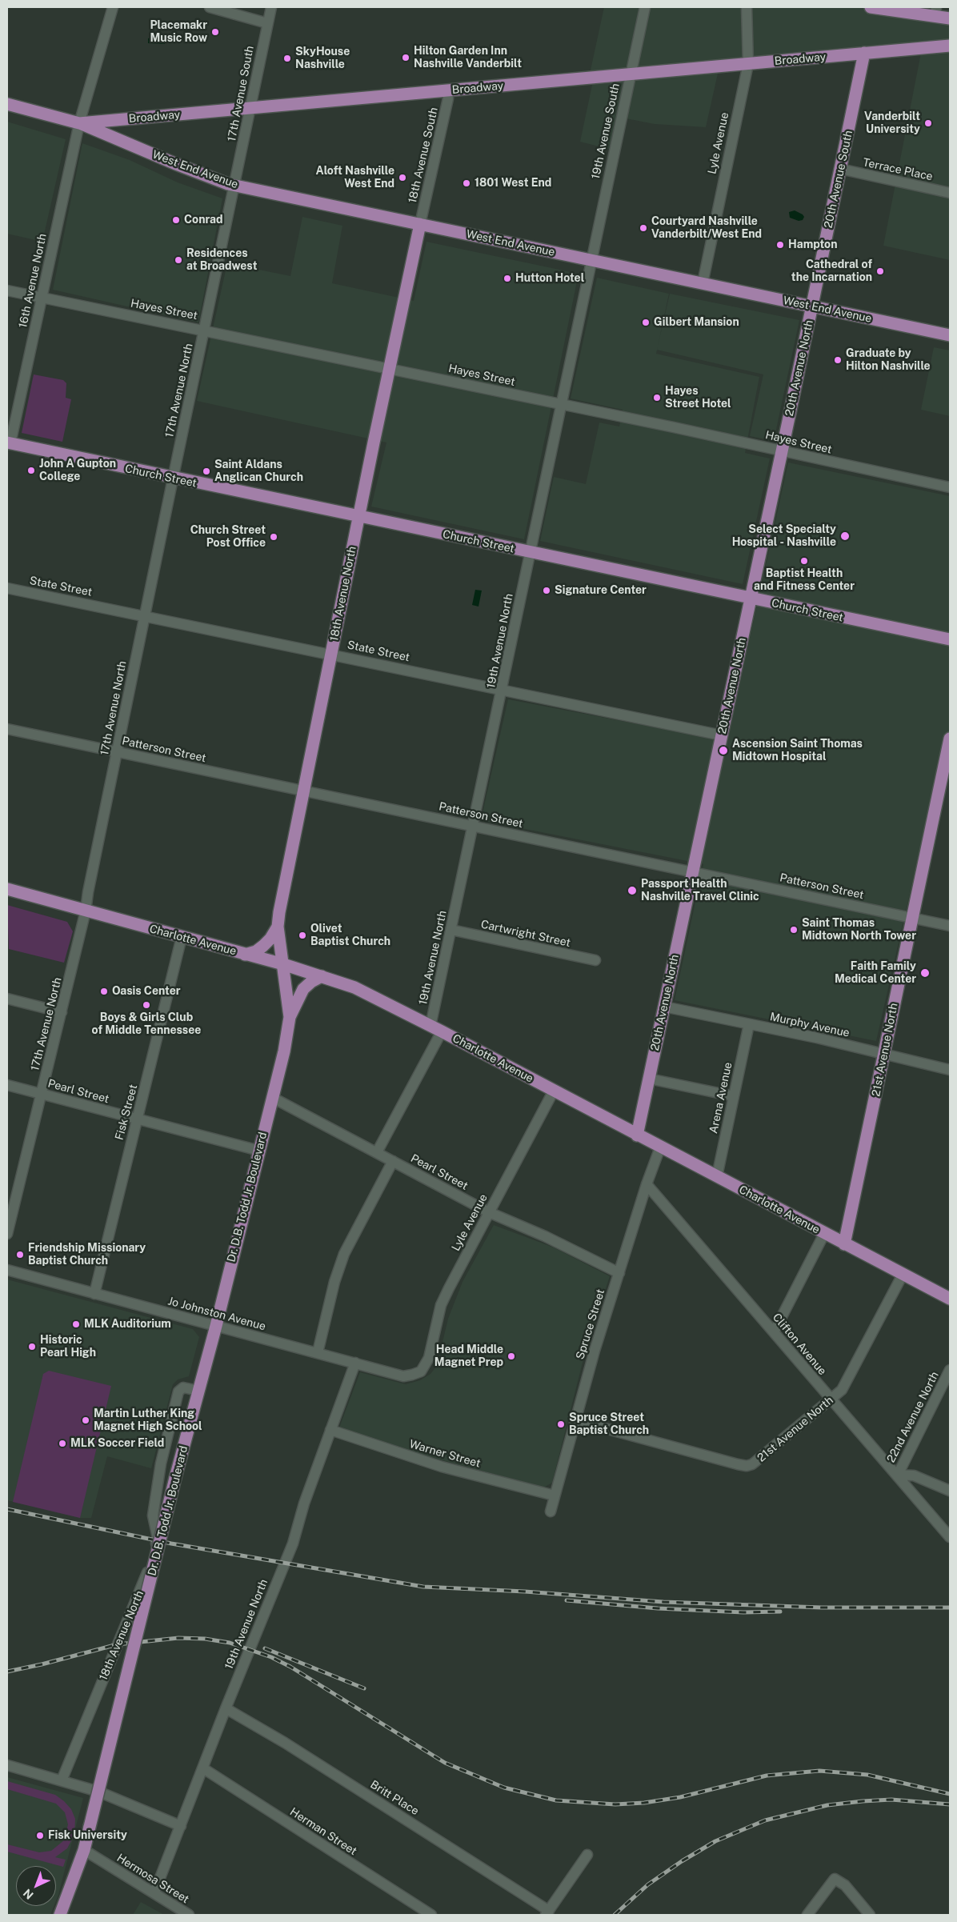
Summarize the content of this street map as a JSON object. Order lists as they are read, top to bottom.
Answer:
{
  "streets": {
    "main road": [
      "Broadway",
      "West End Avenue",
      "20th Avenue South",
      "20th Avenue North",
      "Church Street",
      "18th Avenue North",
      "Charlotte Avenue",
      "21st Avenue North",
      "Dr. D.B. Todd Jr. Boulevard"
    ],
    "street": [
      "17th Avenue South",
      "19th Avenue South",
      "Lyle Avenue",
      "18th Avenue South",
      "Terrace Place",
      "16th Avenue North",
      "Hayes Street",
      "17th Avenue North",
      "State Street",
      "19th Avenue North",
      "Patterson Street",
      "Cartwright Street",
      "Murphy Avenue",
      "Pearl Street",
      "Arena Avenue",
      "Fisk Street",
      "Jo Johnston Avenue",
      "Spruce Street",
      "Clifton Avenue",
      "22nd Avenue North",
      "Warner Street",
      "Britt Place",
      "Herman Street",
      "Hermosa Street"
    ]
  },
  "crossings": [
    ["Broadway", "17th Avenue South"],
    ["Broadway", "19th Avenue South"],
    ["Broadway", "Lyle Avenue"],
    ["Broadway", "18th Avenue South"],
    ["Broadway", "West End Avenue"],
    ["Broadway", "20th Avenue South"],
    ["Broadway", "16th Avenue North"],
    ["17th Avenue South", "West End Avenue"],
    ["17th Avenue South", "17th Avenue North"],
    ["19th Avenue South", "West End Avenue"],
    ["19th Avenue South", "19th Avenue North"],
    ["Lyle Avenue", "West End Avenue"],
    ["Lyle Avenue", "Charlotte Avenue"],
    ["Lyle Avenue", "Pearl Street"],
    ["Lyle Avenue", "Jo Johnston Avenue"],
    ["18th Avenue South", "West End Avenue"],
    ["18th Avenue South", "18th Avenue North"],
    ["West End Avenue", "20th Avenue South"],
    ["West End Avenue", "16th Avenue North"],
    ["West End Avenue", "20th Avenue North"],
    ["West End Avenue", "17th Avenue North"],
    ["West End Avenue", "18th Avenue North"],
    ["West End Avenue", "19th Avenue North"],
    ["Terrace Place", "20th Avenue South"],
    ["20th Avenue South", "20th Avenue North"],
    ["16th Avenue North", "Hayes Street"],
    ["16th Avenue North", "Church Street"],
    ["Hayes Street", "20th Avenue North"],
    ["Hayes Street", "17th Avenue North"],
    ["Hayes Street", "18th Avenue North"],
    ["Hayes Street", "19th Avenue North"],
    ["20th Avenue North", "Church Street"],
    ["20th Avenue North", "State Street"],
    ["20th Avenue North", "Patterson Street"],
    ["20th Avenue North", "Charlotte Avenue"],
    ["20th Avenue North", "Murphy Avenue"],
    ["17th Avenue North", "Church Street"],
    ["17th Avenue North", "State Street"],
    ["17th Avenue North", "Patterson Street"],
    ["17th Avenue North", "Charlotte Avenue"],
    ["17th Avenue North", "Pearl Street"],
    ["Church Street", "18th Avenue North"],
    ["Church Street", "19th Avenue North"],
    ["State Street", "18th Avenue North"],
    ["State Street", "19th Avenue North"],
    ["18th Avenue North", "Patterson Street"],
    ["18th Avenue North", "Charlotte Avenue"],
    ["18th Avenue North", "Dr. D.B. Todd Jr. Boulevard"],
    ["19th Avenue North", "Patterson Street"],
    ["19th Avenue North", "Cartwright Street"],
    ["19th Avenue North", "Charlotte Avenue"],
    ["19th Avenue North", "Jo Johnston Avenue"],
    ["19th Avenue North", "Warner Street"],
    ["19th Avenue North", "Britt Place"],
    ["19th Avenue North", "Herman Street"],
    ["19th Avenue North", "Hermosa Street"],
    ["Patterson Street", "21st Avenue North"],
    ["Charlotte Avenue", "21st Avenue North"],
    ["Charlotte Avenue", "Arena Avenue"],
    ["Charlotte Avenue", "Fisk Street"],
    ["Charlotte Avenue", "Dr. D.B. Todd Jr. Boulevard"],
    ["Charlotte Avenue", "Spruce Street"],
    ["Murphy Avenue", "21st Avenue North"],
    ["Murphy Avenue", "Arena Avenue"],
    ["21st Avenue North", "Spruce Street"],
    ["21st Avenue North", "Clifton Avenue"],
    ["Pearl Street", "Fisk Street"],
    ["Pearl Street", "Dr. D.B. Todd Jr. Boulevard"],
    ["Pearl Street", "Spruce Street"],
    ["Fisk Street", "Jo Johnston Avenue"],
    ["Dr. D.B. Todd Jr. Boulevard", "Jo Johnston Avenue"],
    ["Dr. D.B. Todd Jr. Boulevard", "Hermosa Street"],
    ["Spruce Street", "Clifton Avenue"],
    ["Spruce Street", "Warner Street"],
    ["Clifton Avenue", "22nd Avenue North"]
  ],
  "places": [
    "Placemakr Music Row",
    "Hilton Garden Inn Nashville Vanderbilt",
    "SkyHouse Nashville",
    "Vanderbilt University",
    "Aloft Nashville West End",
    "1801 West End",
    "Conrad",
    "Courtyard Nashville Vanderbilt/West End",
    "Hampton",
    "Residences at Broadwest",
    "Cathedral of the Incarnation",
    "Hutton Hotel",
    "Gilbert Mansion",
    "Graduate by Hilton Nashville",
    "Hayes Street Hotel",
    "John A Gupton College",
    "Saint Aldans Anglican Church",
    "Select Specialty Hospital - Nashville",
    "Church Street Post Office",
    "Baptist Health and Fitness Center",
    "Signature Center",
    "Ascension Saint Thomas Midtown Hospital",
    "Passport Health Nashville Travel Clinic",
    "Saint Thomas Midtown North Tower",
    "Olivet Baptist Church",
    "Faith Family Medical Center",
    "Oasis Center",
    "Boys & Girls Club of Middle Tennessee",
    "Friendship Missionary Baptist Church",
    "MLK Auditorium",
    "Historic Pearl High",
    "Head Middle Magnet Prep",
    "Martin Luther King Magnet High School",
    "Spruce Street Baptist Church",
    "MLK Soccer Field",
    "Fisk University"
  ],
  "north": "bottom left"
}
